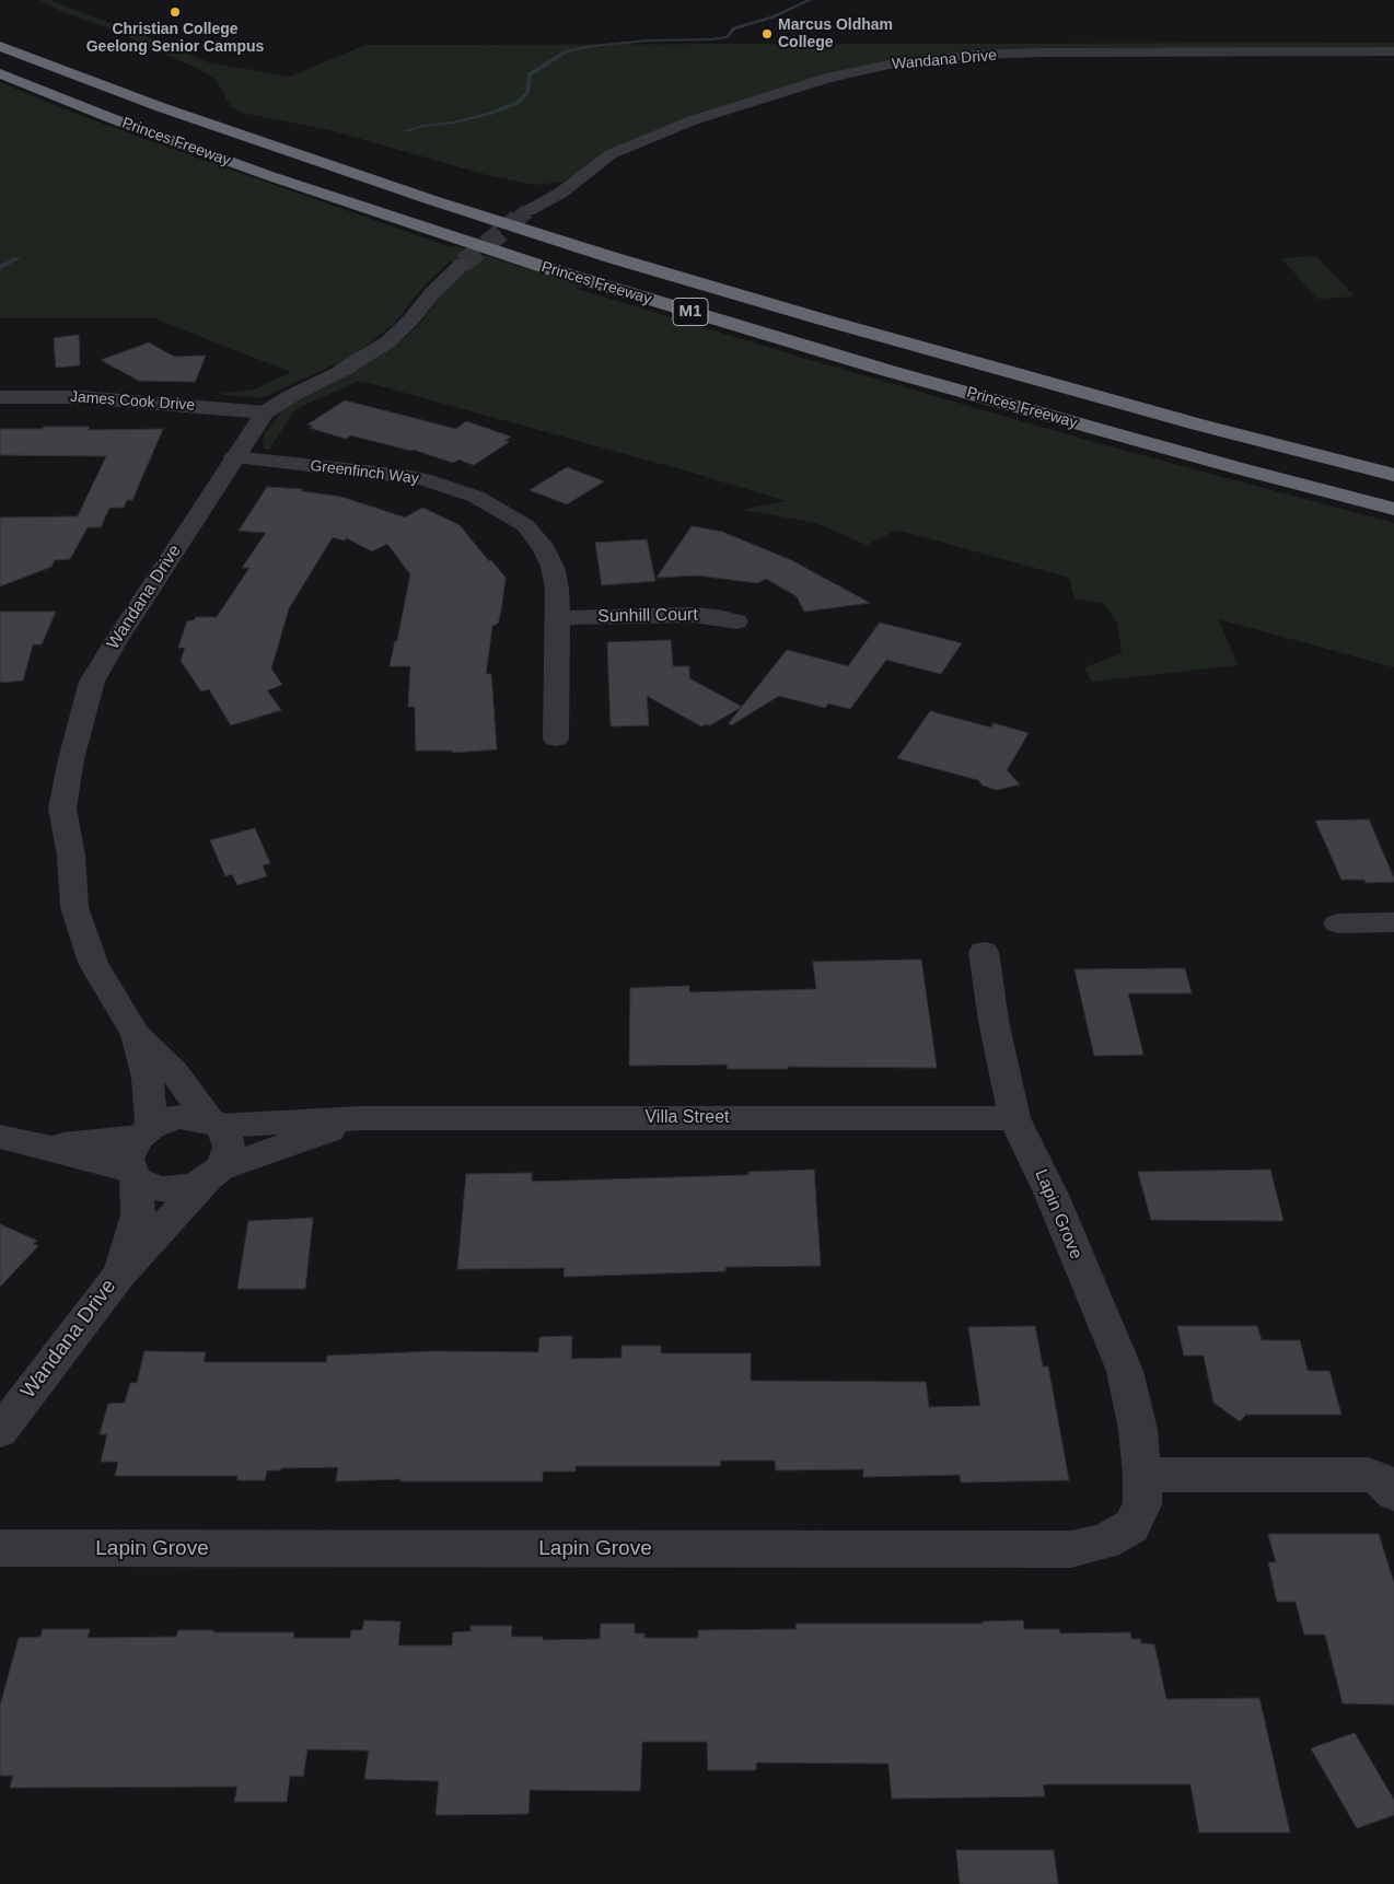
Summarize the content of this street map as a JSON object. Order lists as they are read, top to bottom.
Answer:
{
  "streets": {
    "highway": ["Princes Freeway", "M1"],
    "street": [
      "Wandana Drive",
      "James Cook Drive",
      "Greenfinch Way",
      "Sunhill Court",
      "Villa Street",
      "Lapin Grove"
    ]
  },
  "crossings": [
    ["Wandana Drive", "James Cook Drive"],
    ["Wandana Drive", "Greenfinch Way"],
    ["Wandana Drive", "Villa Street"],
    ["Greenfinch Way", "Sunhill Court"],
    ["Villa Street", "Lapin Grove"]
  ],
  "places": ["Christian College Geelong Senior Campus", "Marcus Oldham College"]
}
